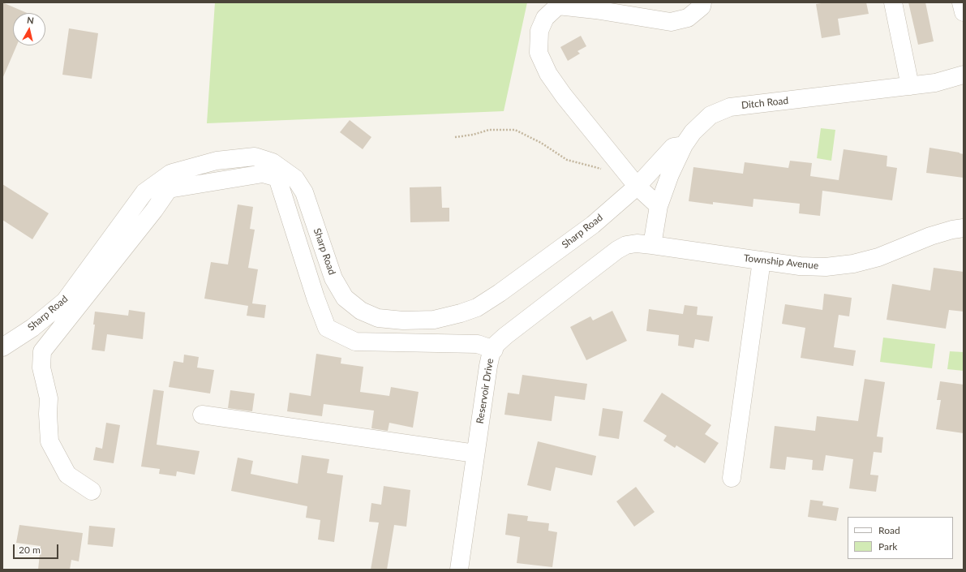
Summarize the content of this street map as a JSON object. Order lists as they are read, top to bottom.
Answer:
{
  "streets": {
    "street": [
      "Ditch Road",
      "Sharp Road",
      "Township Avenue",
      "Reservoir Drive"
    ]
  },
  "crossings": [
    ["Ditch Road", "Sharp Road"],
    ["Ditch Road", "Township Avenue"],
    ["Ditch Road", "Reservoir Drive"],
    ["Township Avenue", "Reservoir Drive"]
  ],
  "legend": ["Road", "Park"],
  "scale_bar": "20 m",
  "north": "top"
}
